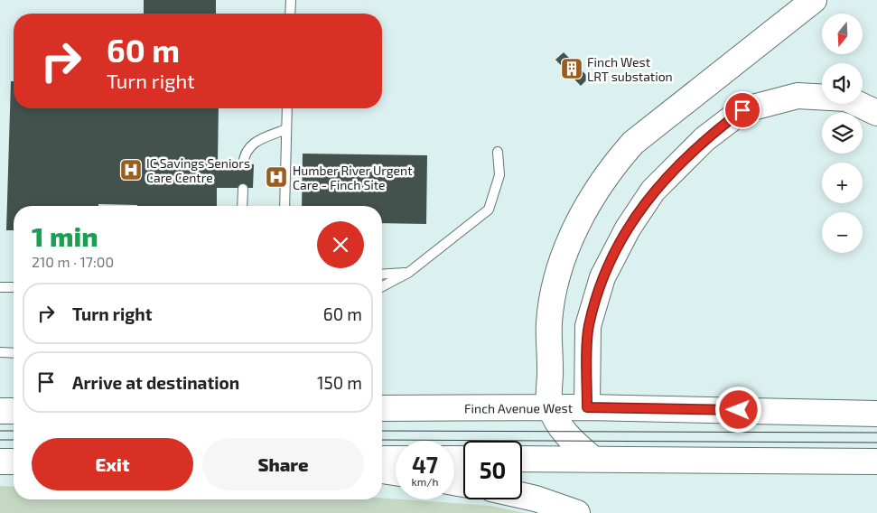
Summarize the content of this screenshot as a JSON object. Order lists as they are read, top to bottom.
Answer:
{
  "streets": {
    "main road": ["Finch Avenue West"]
  },
  "places": {
    "building": ["Finch West LRT substation"],
    "hospital": ["IC Savings Seniors Care Centre", "Humber River Urgent Care - Finch Site"]
  },
  "north": "bottom",
  "page": {
    "map_buttons": ["+", "−"],
    "turn": ["60 m", "Turn right"],
    "heading": ["1 min", "210 m · 17:00"],
    "list": [
      {
        "name": "Turn right",
        "value": "60 m"
      },
      {
        "name": "Arrive at destination",
        "value": "150 m"
      }
    ],
    "buttons": ["Exit", "Share"],
    "speed": "47 km/h",
    "limit": "50"
  }
}
